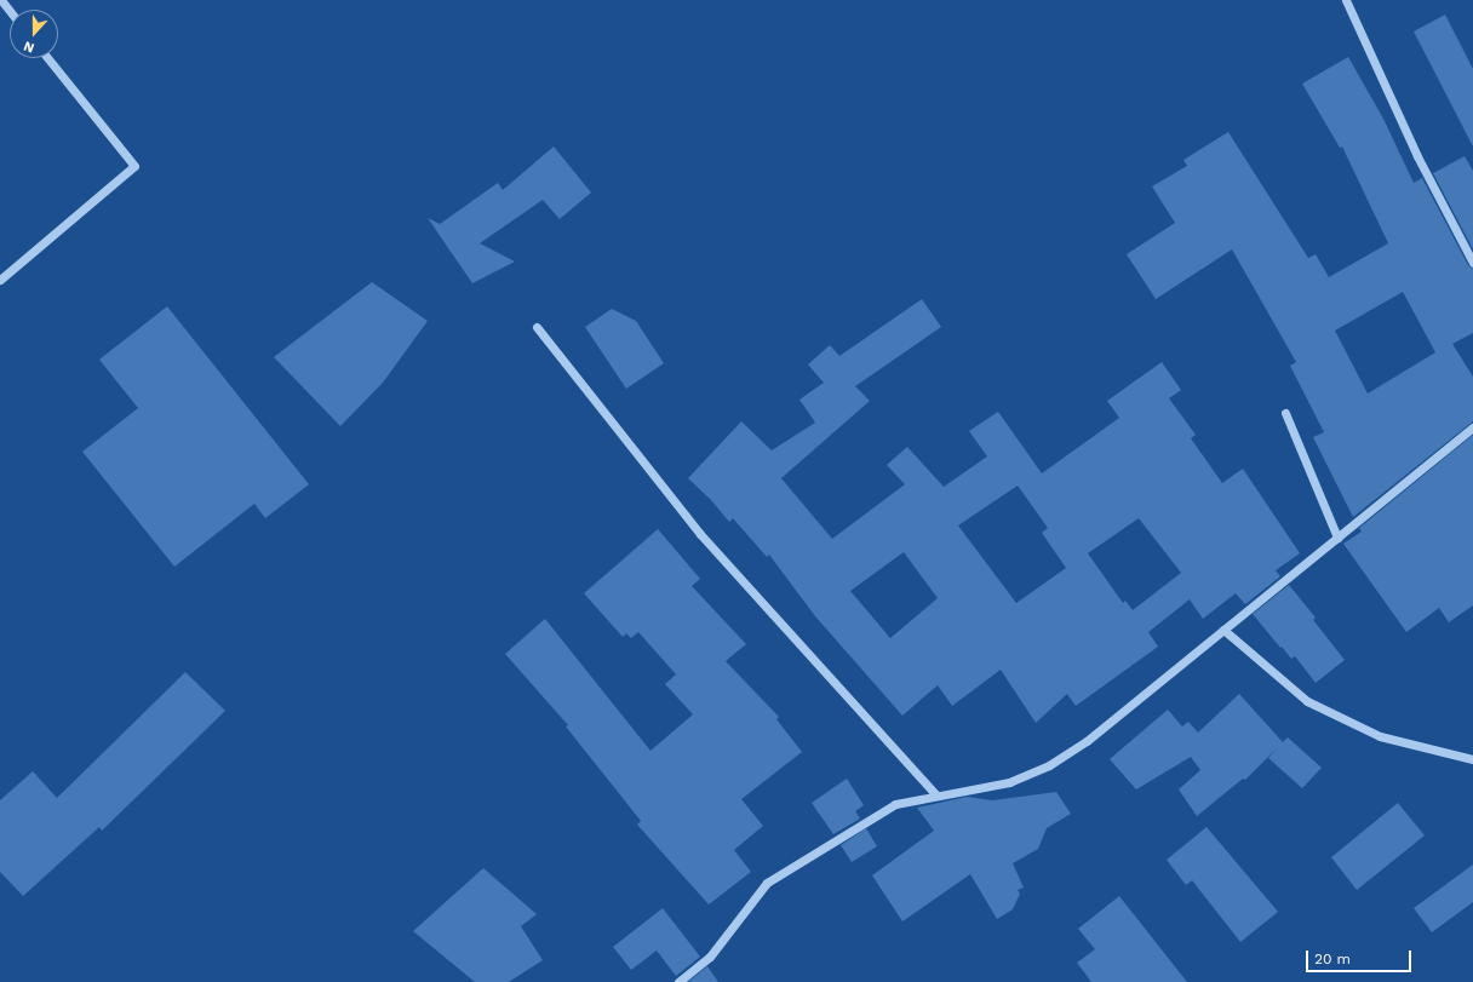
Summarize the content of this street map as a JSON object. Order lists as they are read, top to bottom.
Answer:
{
  "scale_bar": "20 m",
  "north": "bottom"
}
